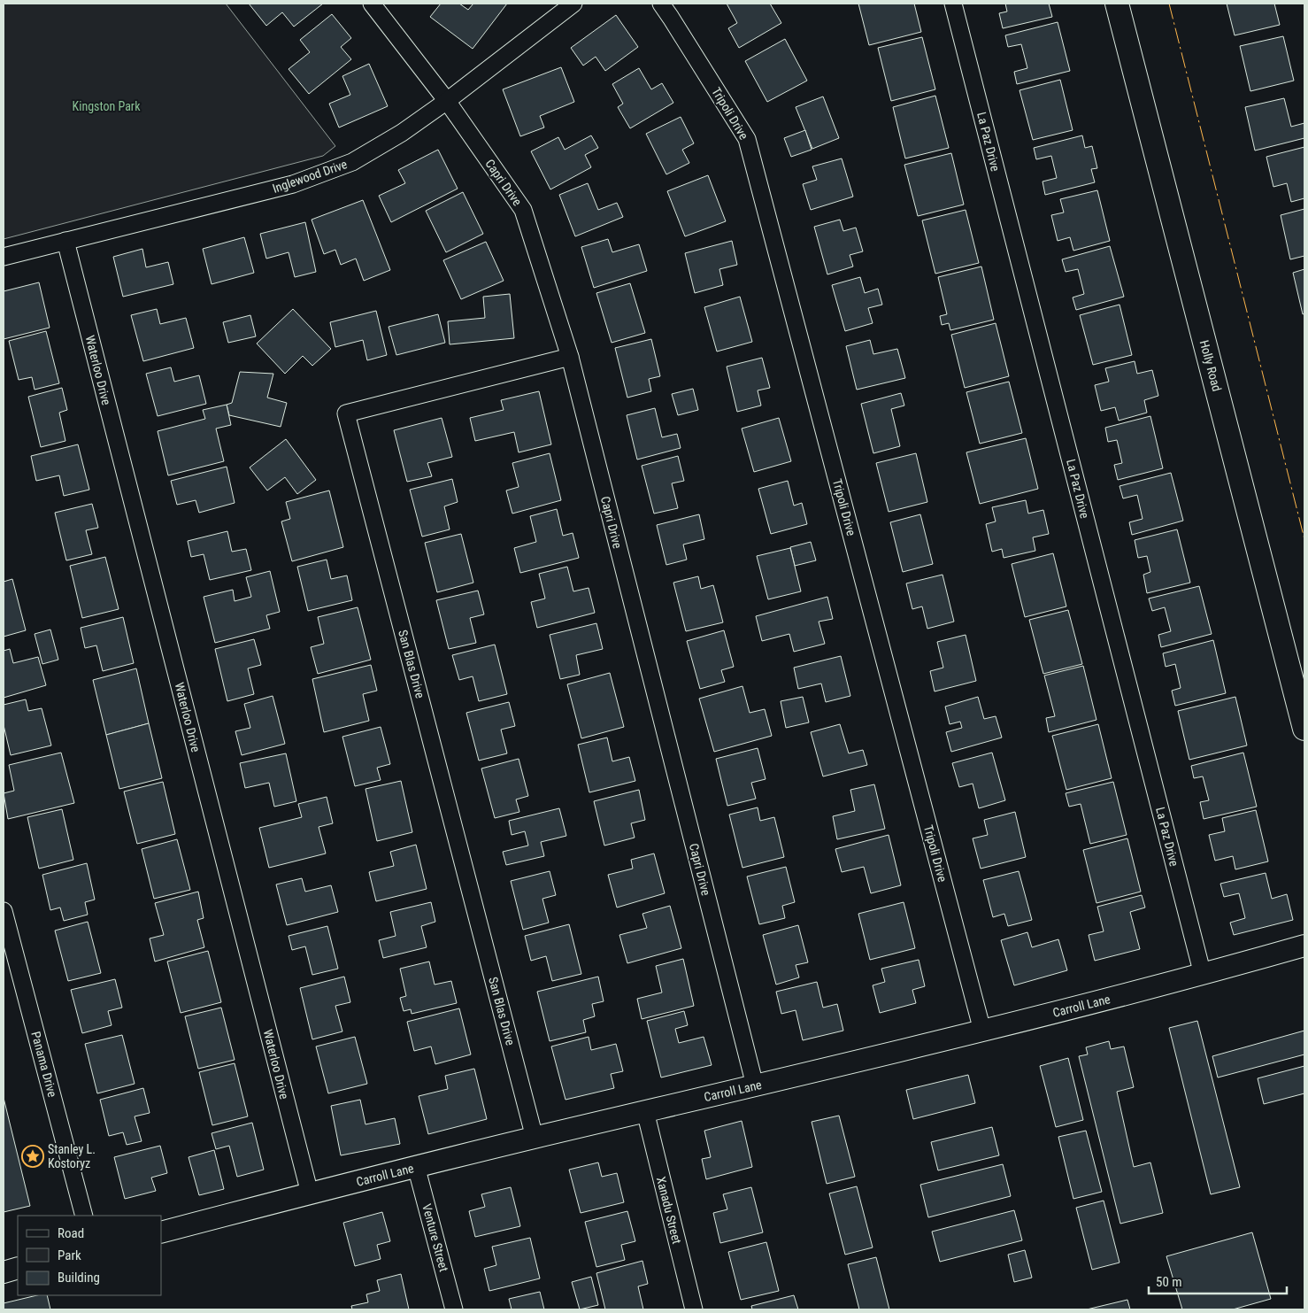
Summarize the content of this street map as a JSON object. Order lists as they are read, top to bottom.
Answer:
{
  "streets": {
    "main road": ["Holly Road"],
    "street": [
      "Tripoli Drive",
      "La Paz Drive",
      "Inglewood Drive",
      "Capri Drive",
      "Waterloo Drive",
      "San Blas Drive",
      "Carroll Lane",
      "Panama Drive",
      "Xanadu Street",
      "Venture Street"
    ]
  },
  "crossings": [
    ["Tripoli Drive", "Carroll Lane"],
    ["La Paz Drive", "Carroll Lane"],
    ["Inglewood Drive", "Capri Drive"],
    ["Inglewood Drive", "Waterloo Drive"],
    ["Capri Drive", "San Blas Drive"],
    ["Capri Drive", "Carroll Lane"],
    ["Waterloo Drive", "Carroll Lane"],
    ["San Blas Drive", "Carroll Lane"],
    ["Carroll Lane", "Xanadu Street"],
    ["Carroll Lane", "Venture Street"]
  ],
  "parks": ["Kingston Park"],
  "places": {
    "place": ["Stanley L. Kostoryz"]
  },
  "legend": ["Road", "Park", "Building"],
  "scale_bar": "50 m"
}
